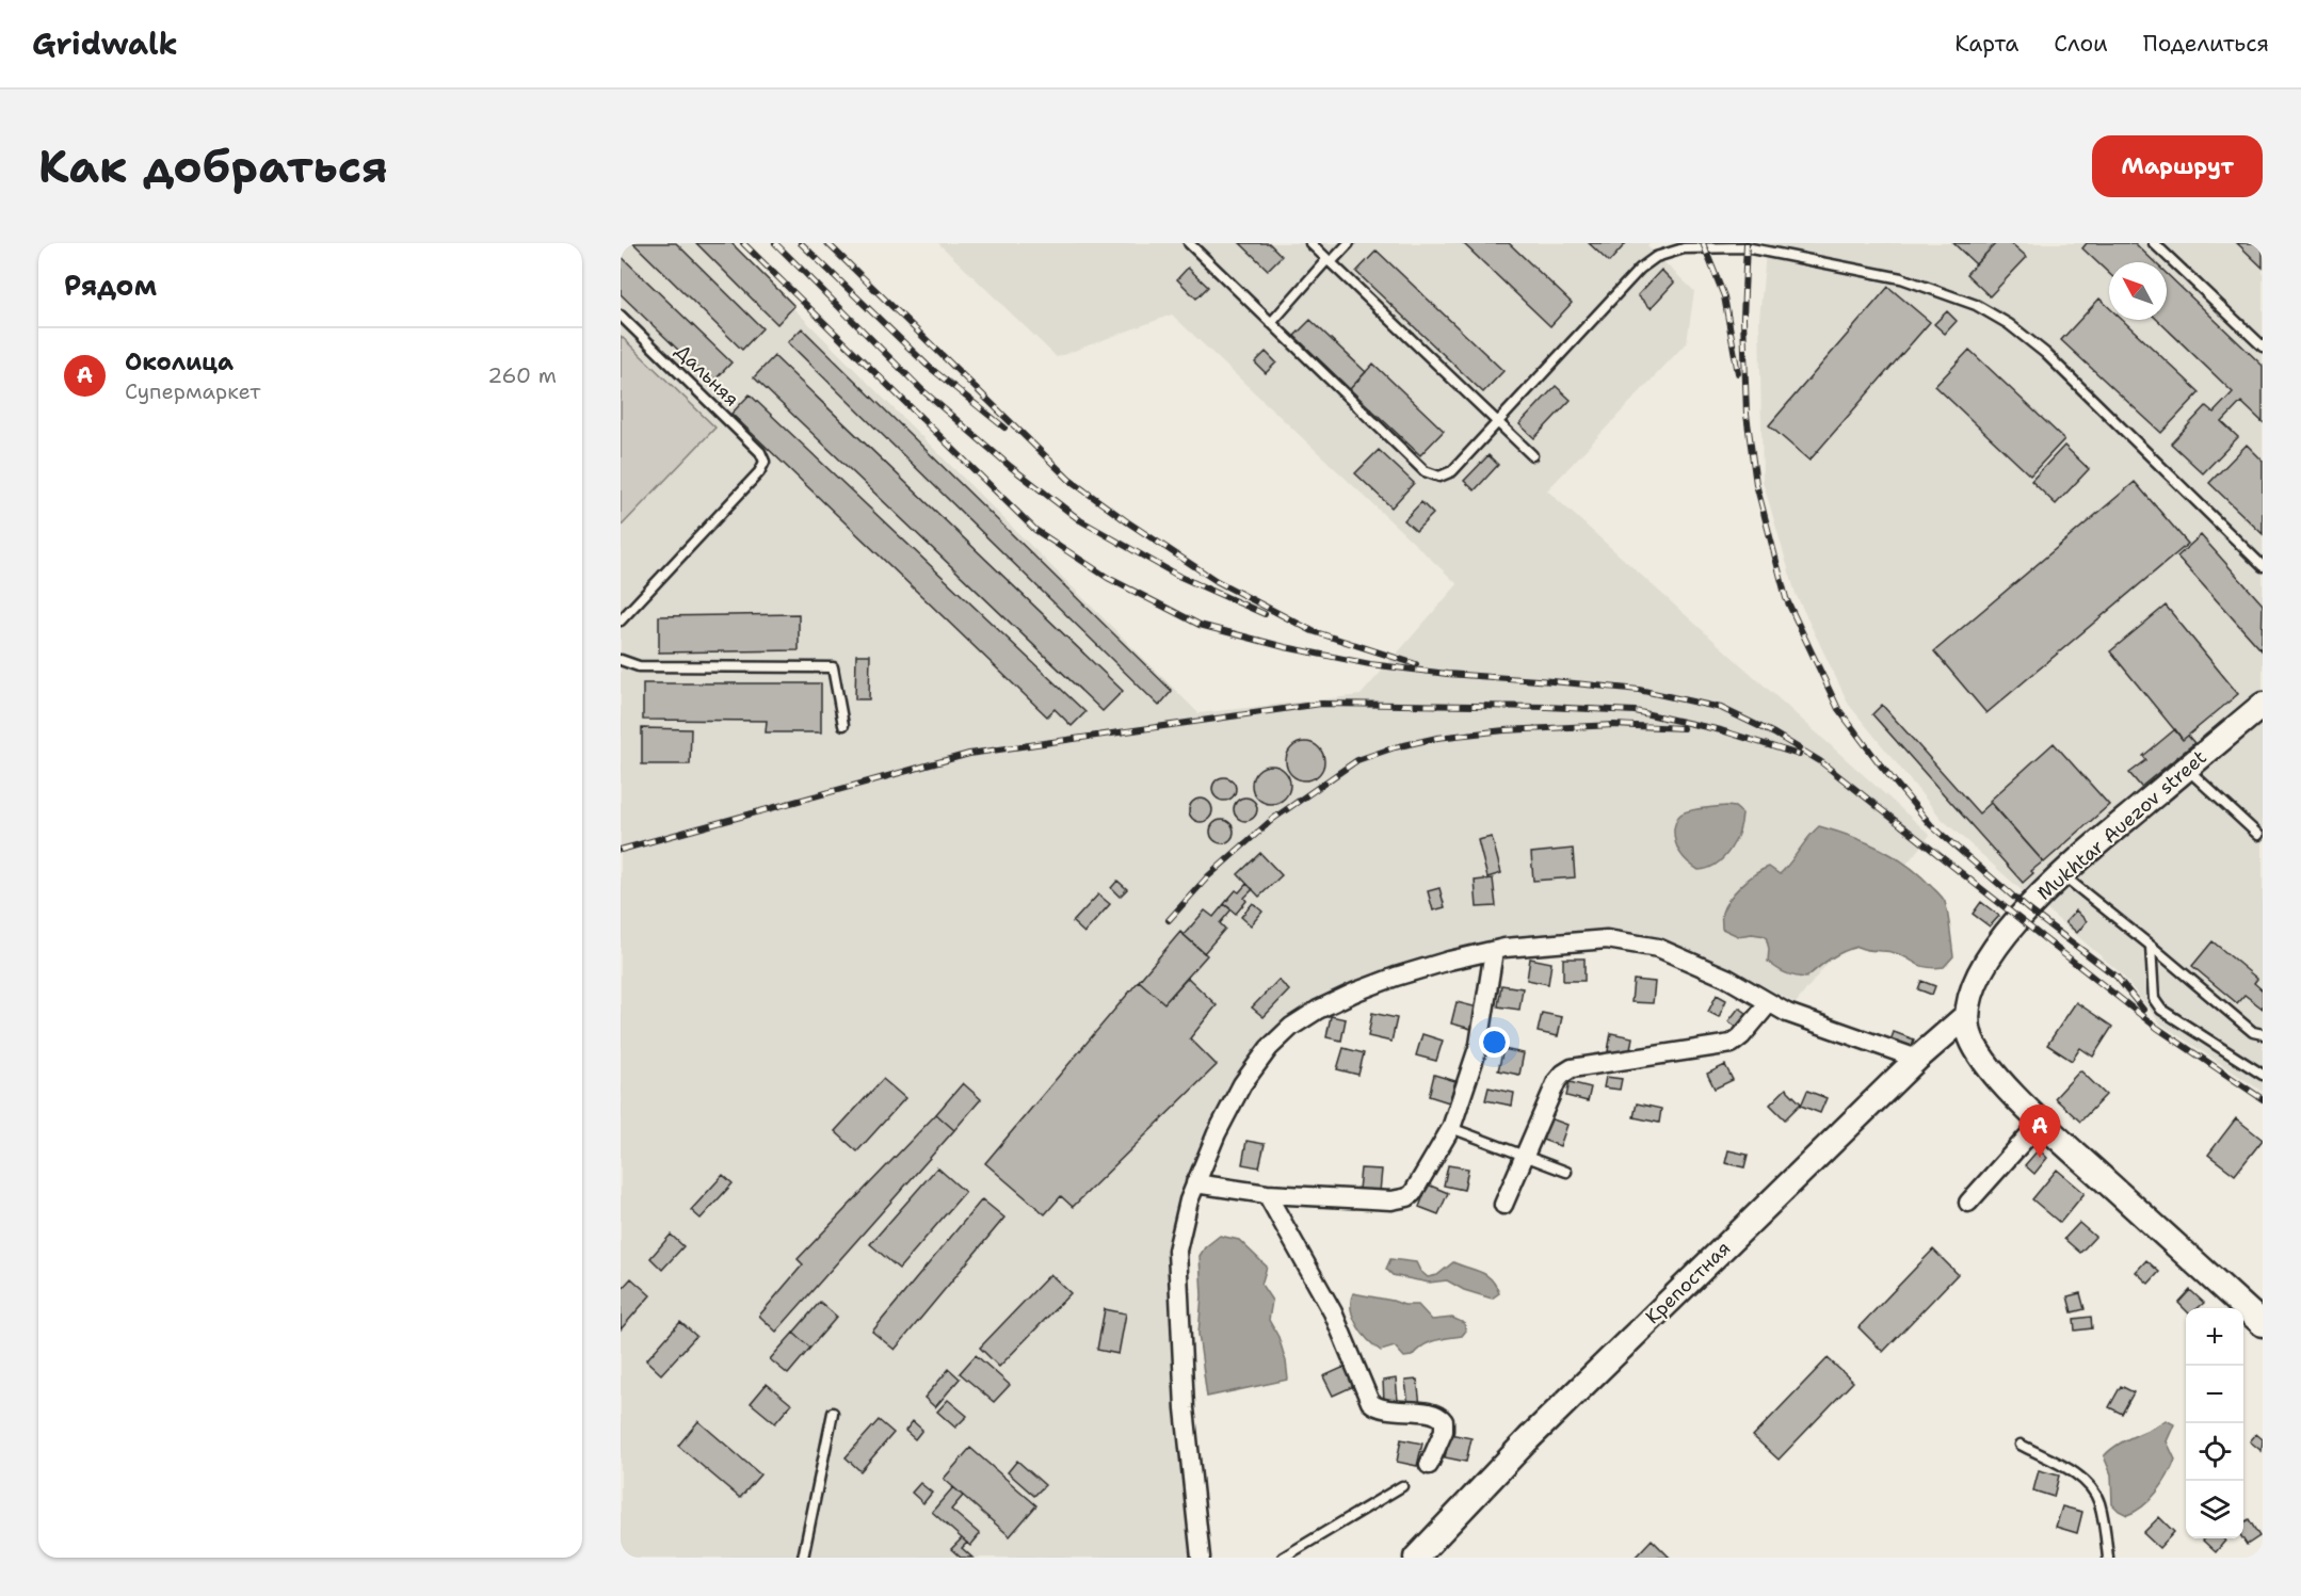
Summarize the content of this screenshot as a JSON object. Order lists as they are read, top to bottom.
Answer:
{
  "streets": {
    "street": ["Mukhtar Auezov street", "Крепостная"],
    "lane": ["Дальняя"]
  },
  "crossings": [
    ["Mukhtar Auezov street", "Крепостная"]
  ],
  "north": "top left",
  "page": {
    "header": "Gridwalk",
    "nav": ["Карта", "Слои", "Поделиться"],
    "buttons": "Маршрут",
    "title": "Как добраться",
    "heading": "Рядом",
    "list": [
      {
        "mark": "A",
        "name": "Околица",
        "note": "Супермаркет",
        "value": "260 m"
      }
    ],
    "pins": "A",
    "map_buttons": ["+", "−"]
  }
}
